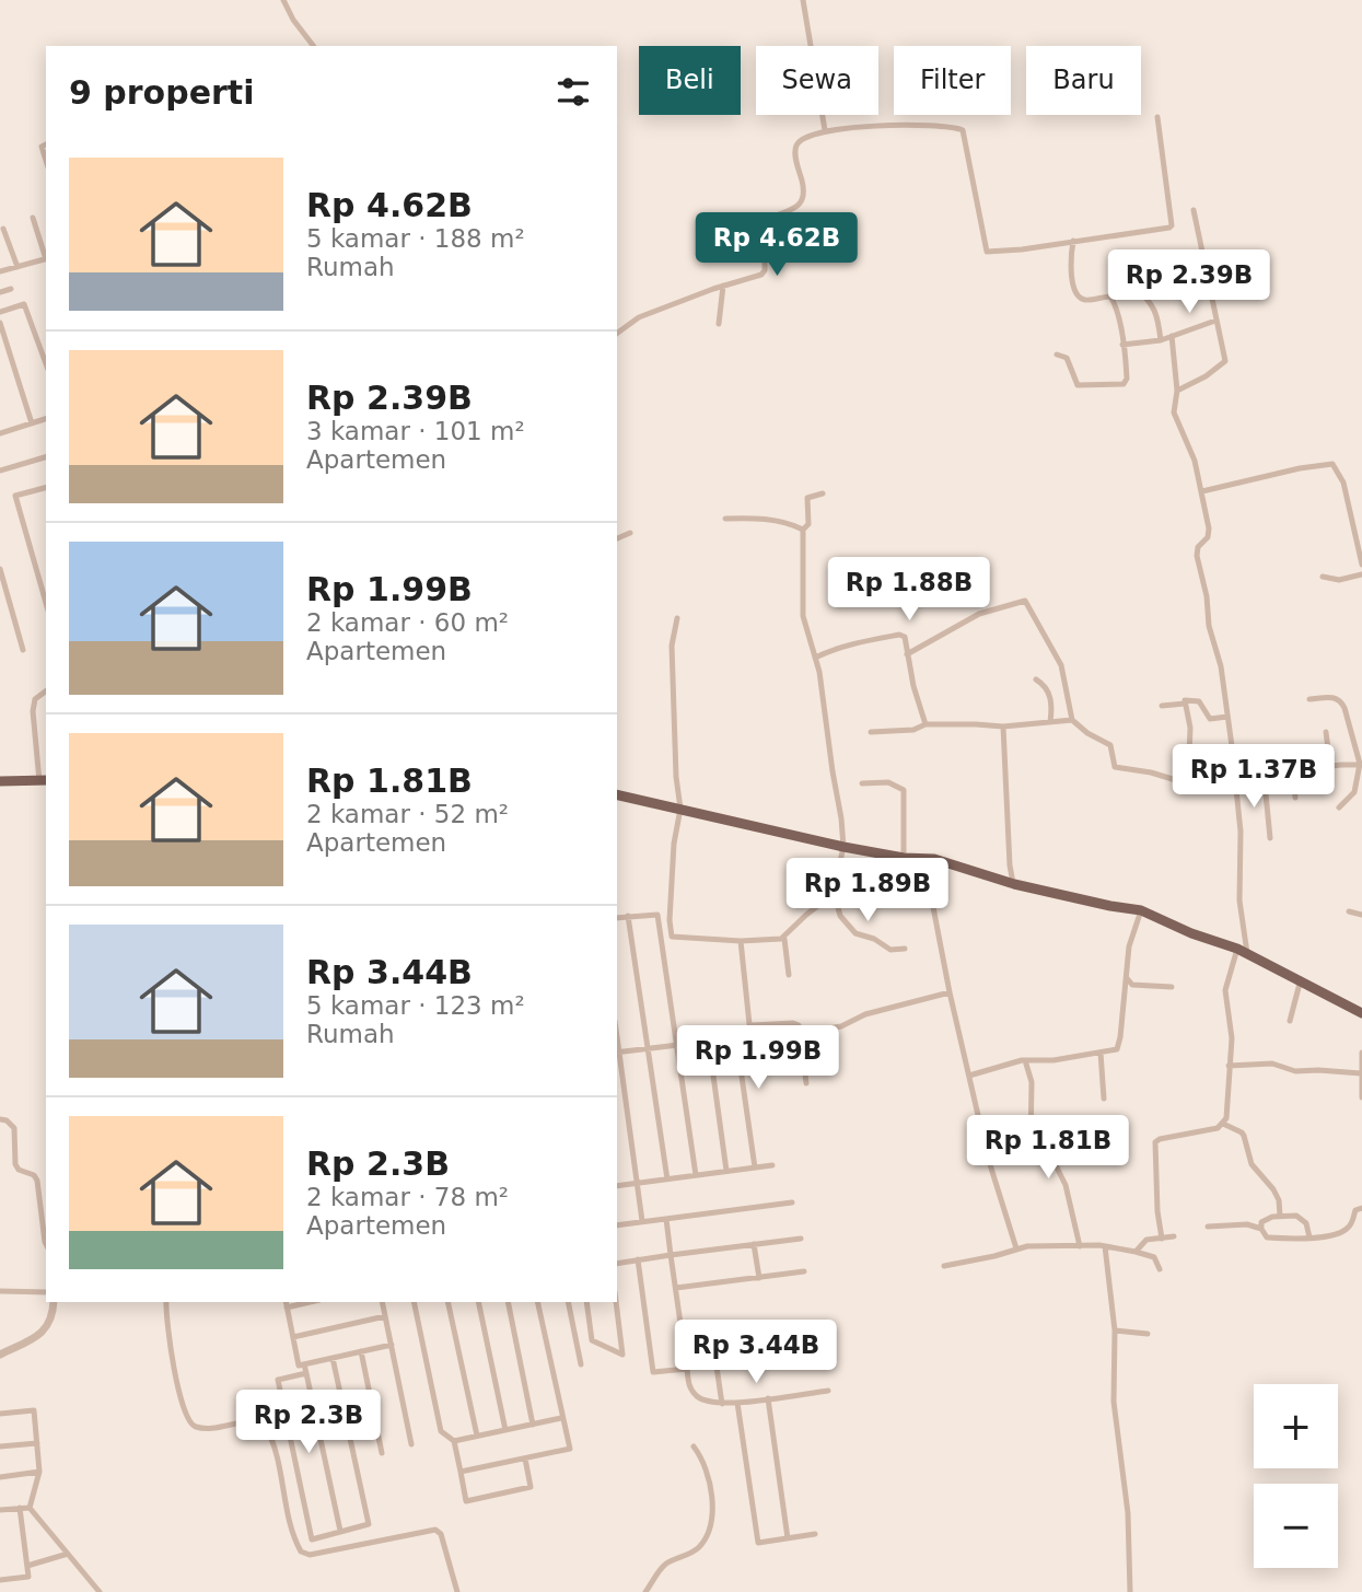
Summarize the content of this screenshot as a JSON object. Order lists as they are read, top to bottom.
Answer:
{
  "page": {
    "chip": [
      "Beli",
      "Sewa",
      "Filter",
      "Baru"
    ],
    "heading": "9 properti",
    "list": [
      {
        "name": "Rp 4.62B",
        "note": "5 kamar · 188 m² · Rumah"
      },
      {
        "name": "Rp 2.39B",
        "note": "3 kamar · 101 m² · Apartemen"
      },
      {
        "name": "Rp 1.99B",
        "note": "2 kamar · 60 m² · Apartemen"
      },
      {
        "name": "Rp 1.81B",
        "note": "2 kamar · 52 m² · Apartemen"
      },
      {
        "name": "Rp 3.44B",
        "note": "5 kamar · 123 m² · Rumah"
      },
      {
        "name": "Rp 2.3B",
        "note": "2 kamar · 78 m² · Apartemen"
      }
    ],
    "price": [
      "Rp 4.62B",
      "Rp 2.39B",
      "Rp 1.88B",
      "Rp 1.37B",
      "Rp 1.89B",
      "Rp 1.99B",
      "Rp 1.81B",
      "Rp 3.44B",
      "Rp 2.3B"
    ],
    "map_buttons": ["+", "−"]
  }
}
